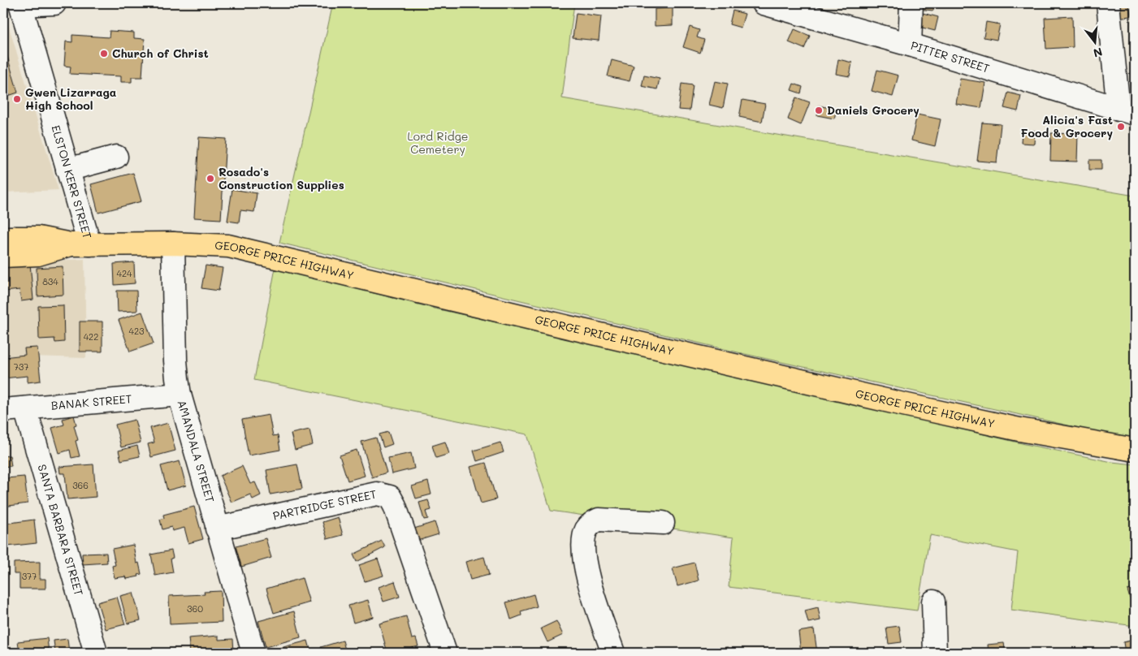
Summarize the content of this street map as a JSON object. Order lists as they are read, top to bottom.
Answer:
{
  "streets": {
    "main road": ["GEORGE PRICE HIGHWAY"],
    "street": [
      "PITTER STREET",
      "ELSTON KERR STREET",
      "BANAK STREET",
      "AMANDALA STREET",
      "PARTRIDGE STREET",
      "SANTA BARBARA STREET"
    ]
  },
  "crossings": [
    ["ELSTON KERR STREET", "GEORGE PRICE HIGHWAY"],
    ["GEORGE PRICE HIGHWAY", "AMANDALA STREET"],
    ["BANAK STREET", "AMANDALA STREET"],
    ["BANAK STREET", "SANTA BARBARA STREET"],
    ["AMANDALA STREET", "PARTRIDGE STREET"]
  ],
  "parks": ["Lord Ridge Cemetery"],
  "places": [
    "Church of Christ",
    "Gwen Lizarraga High School",
    "Daniels Grocery",
    "Alicia's Fast Food & Grocery",
    "Rosado's Construction Supplies"
  ],
  "house_numbers": [
    "424",
    "834",
    "423",
    "422",
    "737",
    "366",
    "377",
    "360"
  ],
  "north": "bottom"
}
